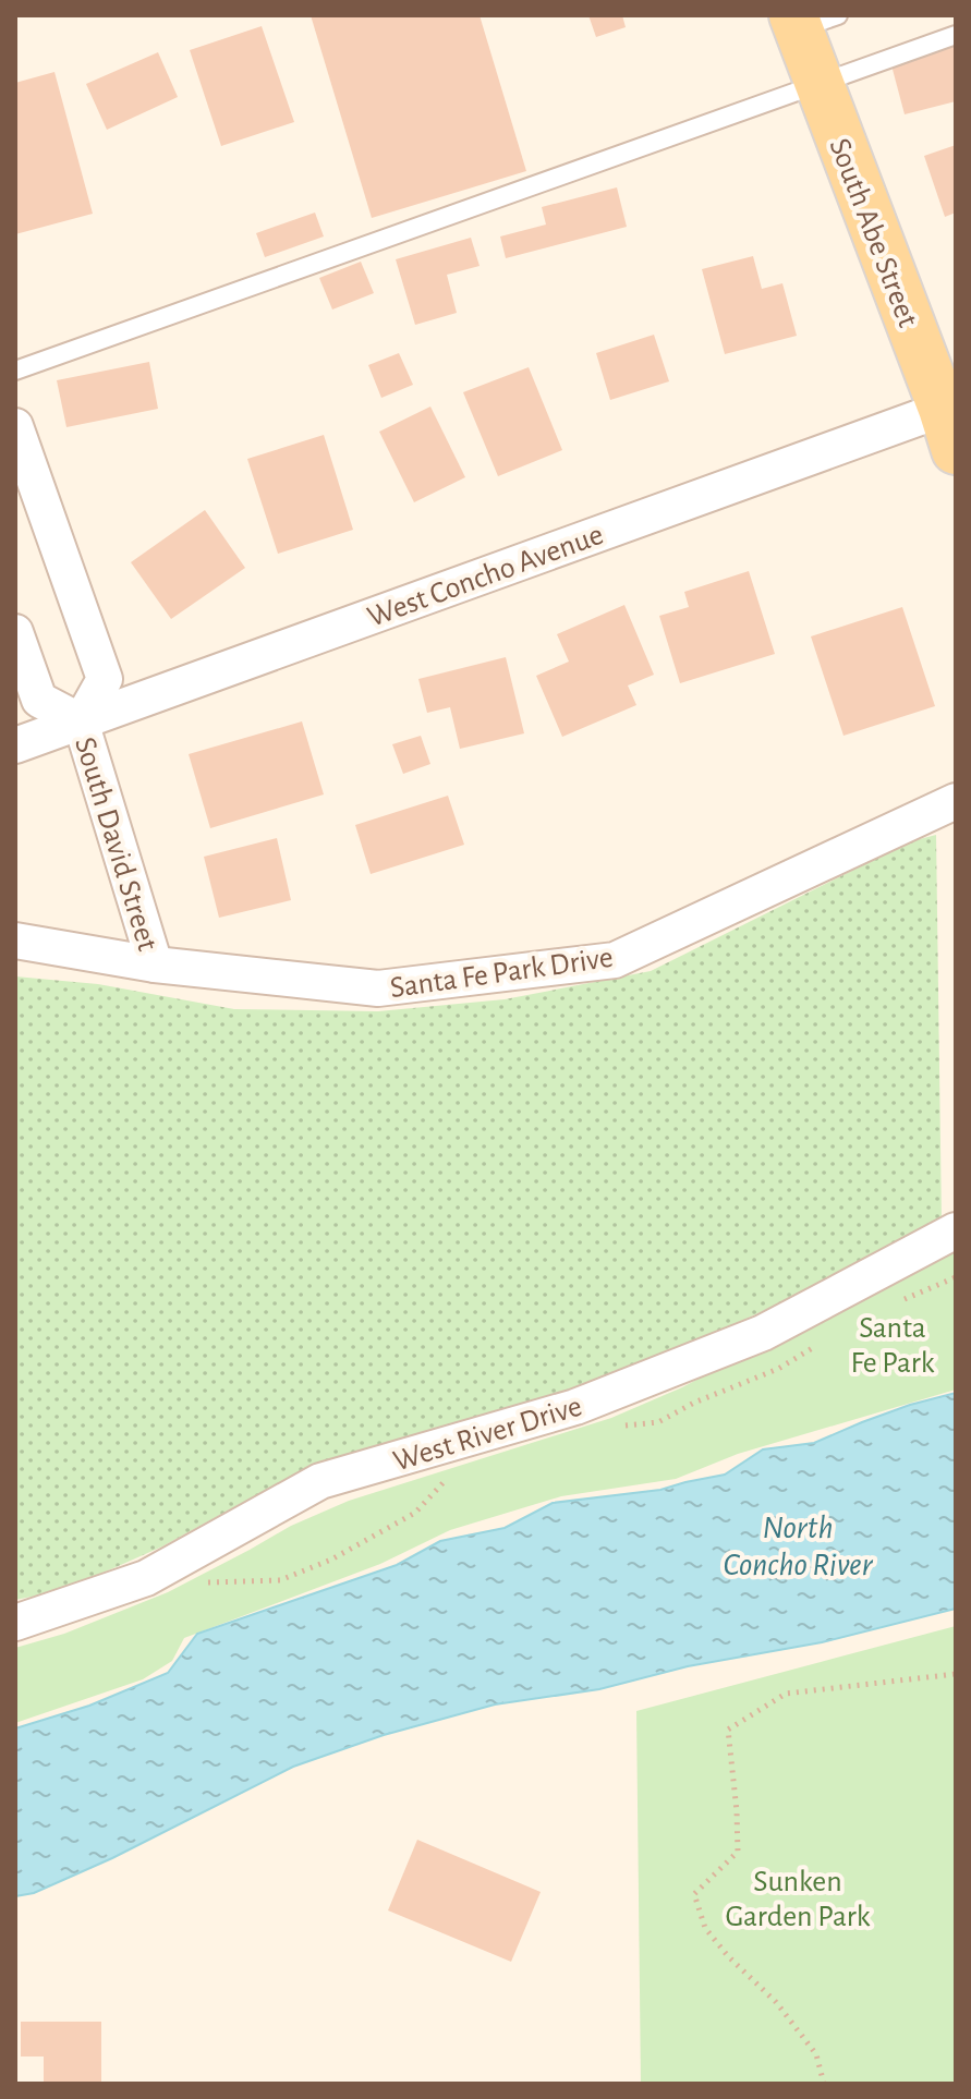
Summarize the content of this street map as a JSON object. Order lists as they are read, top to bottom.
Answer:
{
  "streets": {
    "main road": ["South Abe Street"],
    "street": [
      "West Concho Avenue",
      "South David Street",
      "Santa Fe Park Drive",
      "West River Drive"
    ]
  },
  "crossings": [
    ["South Abe Street", "West Concho Avenue"],
    ["West Concho Avenue", "South David Street"],
    ["South David Street", "Santa Fe Park Drive"]
  ],
  "water": ["North Concho River"],
  "parks": ["Santa Fe Park", "Sunken Garden Park"]
}
